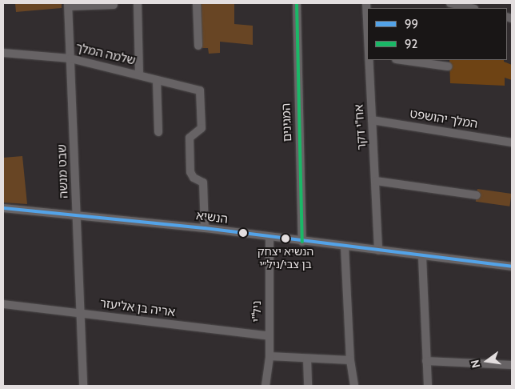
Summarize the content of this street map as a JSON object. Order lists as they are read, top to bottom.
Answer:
{
  "streets": {
    "street": [
      "שלמה המלך",
      "המלך יהושפט",
      "המגינים",
      "אח\"י דקר",
      "שבט מנשה",
      "הנשיא",
      "אריה בן אליעזר",
      "ניל\"י"
    ]
  },
  "crossings": [
    ["שלמה המלך", "שבט מנשה"],
    ["שלמה המלך", "הנשיא"],
    ["המלך יהושפט", "אח\"י דקר"],
    ["המגינים", "הנשיא"],
    ["אח\"י דקר", "הנשיא"],
    ["שבט מנשה", "הנשיא"],
    ["שבט מנשה", "אריה בן אליעזר"],
    ["הנשיא", "ניל\"י"],
    ["אריה בן אליעזר", "ניל\"י"]
  ],
  "places": ["הנשיא יצחק בן צבי/ניל״י"],
  "lines": ["transit line 92", "transit line 99"],
  "legend": ["99", "92"],
  "north": "left"
}
